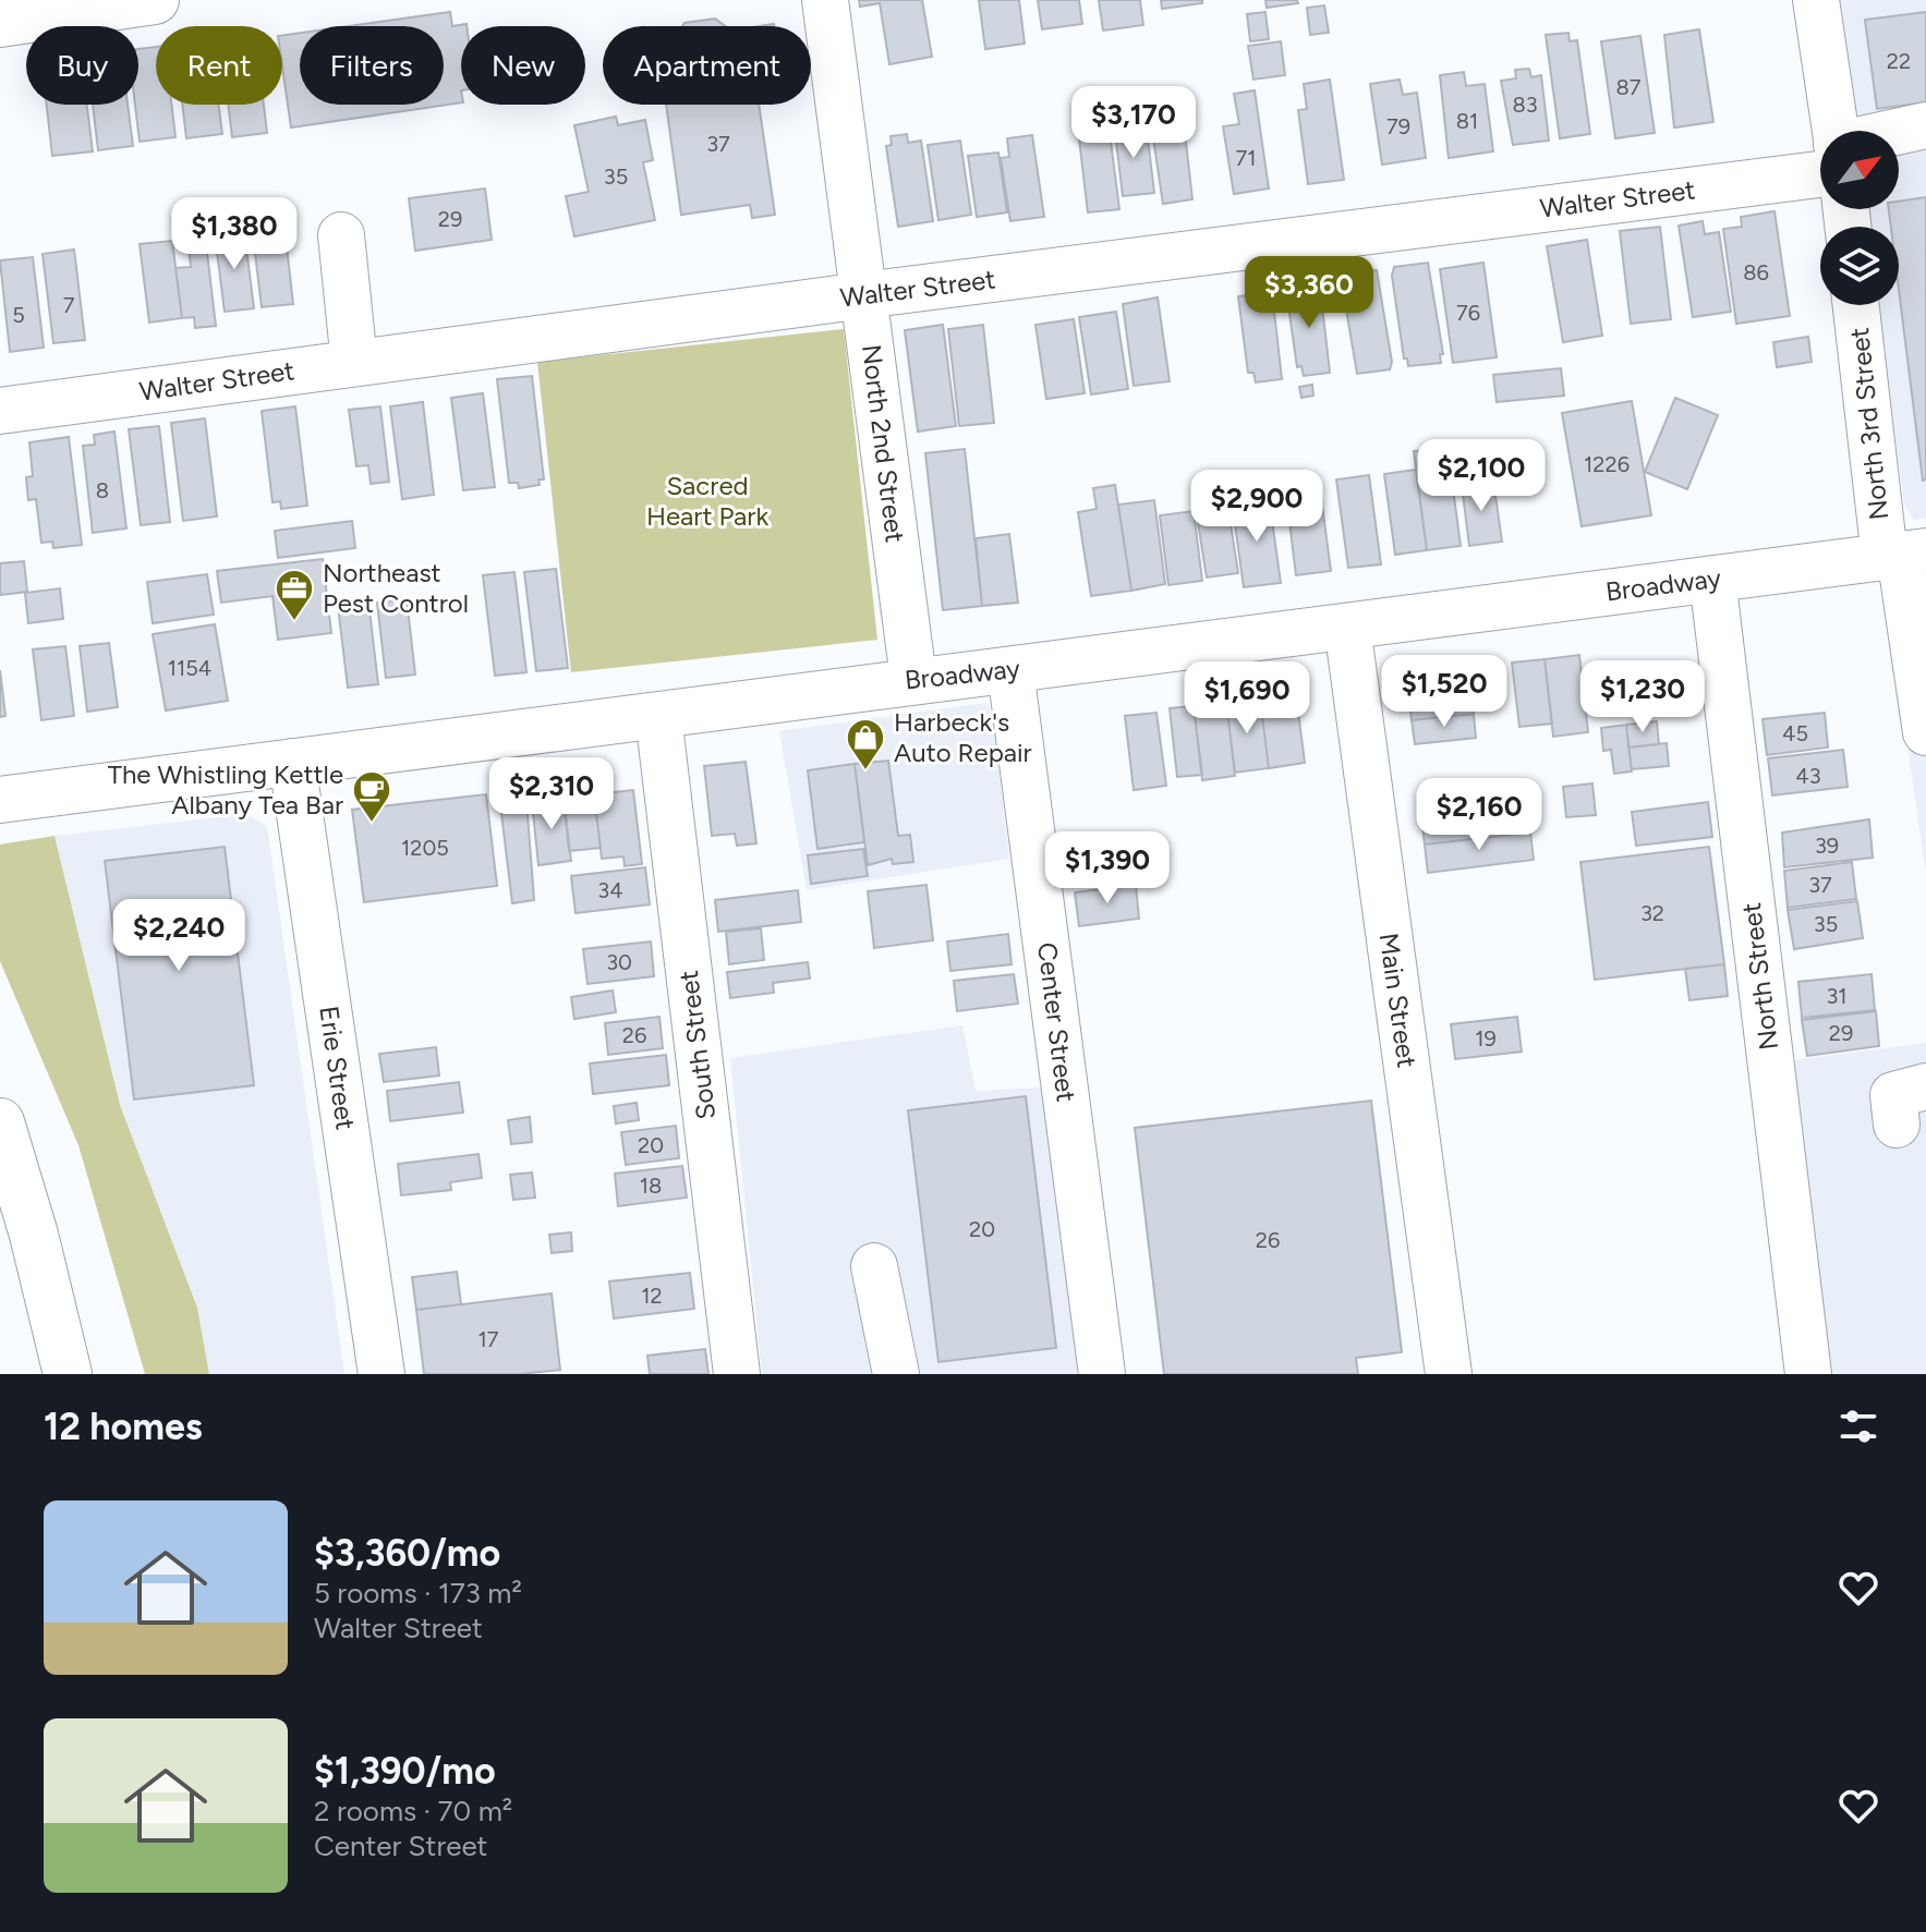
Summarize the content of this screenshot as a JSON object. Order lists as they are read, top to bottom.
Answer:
{
  "streets": {
    "street": [
      "Walter Street",
      "North 3rd Street",
      "North 2nd Street",
      "Broadway",
      "North Street",
      "Main Street",
      "Center Street",
      "South Street",
      "Erie Street"
    ]
  },
  "crossings": [
    ["Walter Street", "North 2nd Street"],
    ["North 3rd Street", "Broadway"],
    ["North 2nd Street", "Broadway"],
    ["Broadway", "North Street"],
    ["Broadway", "Main Street"],
    ["Broadway", "Center Street"],
    ["Broadway", "South Street"],
    ["Broadway", "Erie Street"]
  ],
  "parks": ["Sacred Heart Park"],
  "places": {
    "office": ["Northeast Pest Control"],
    "shop": ["Harbeck's Auto Repair"],
    "cafe": ["The Whistling Kettle Albany Tea Bar"]
  },
  "house_numbers": [
    "22",
    "87",
    "83",
    "81",
    "79",
    "37",
    "71",
    "35",
    "29",
    "86",
    "7",
    "76",
    "5",
    "1226",
    "8",
    "1154",
    "45",
    "43",
    "39",
    "1205",
    "37",
    "34",
    "32",
    "35",
    "30",
    "31",
    "29",
    "26",
    "19",
    "20",
    "18",
    "20",
    "26",
    "12",
    "17"
  ],
  "north": "top right",
  "page": {
    "chip": [
      "Buy",
      "Rent",
      "Filters",
      "New",
      "Apartment"
    ],
    "price": [
      "$3,170",
      "$1,380",
      "$3,360",
      "$2,100",
      "$2,900",
      "$1,520",
      "$1,230",
      "$1,690",
      "$2,310",
      "$2,160",
      "$1,390",
      "$2,240"
    ],
    "heading": "12 homes",
    "list": [
      {
        "name": "$3,360/mo",
        "note": "5 rooms · 173 m² · Walter Street"
      },
      {
        "name": "$1,390/mo",
        "note": "2 rooms · 70 m² · Center Street"
      }
    ]
  }
}
